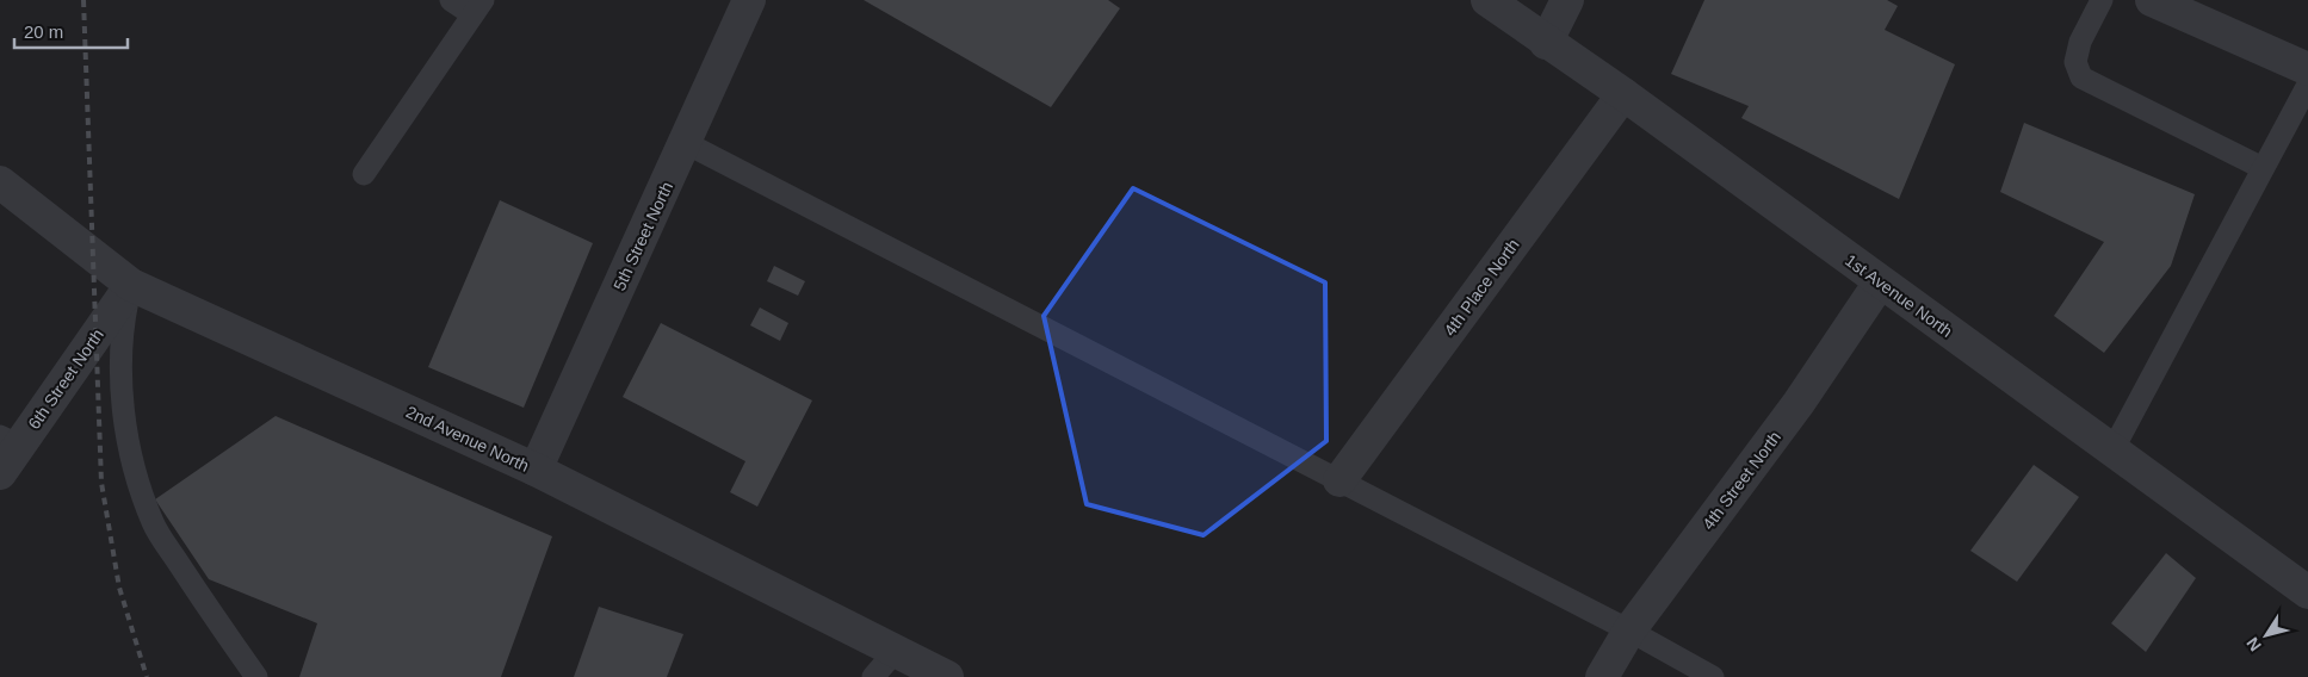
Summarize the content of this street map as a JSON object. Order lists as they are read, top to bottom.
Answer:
{
  "streets": {
    "street": [
      "5th Street North",
      "4th Place North",
      "1st Avenue North",
      "6th Street North",
      "2nd Avenue North",
      "4th Street North"
    ]
  },
  "crossings": [
    ["5th Street North", "2nd Avenue North"],
    ["4th Place North", "1st Avenue North"],
    ["1st Avenue North", "4th Street North"],
    ["6th Street North", "2nd Avenue North"]
  ],
  "scale_bar": "20 m",
  "north": "bottom left"
}
